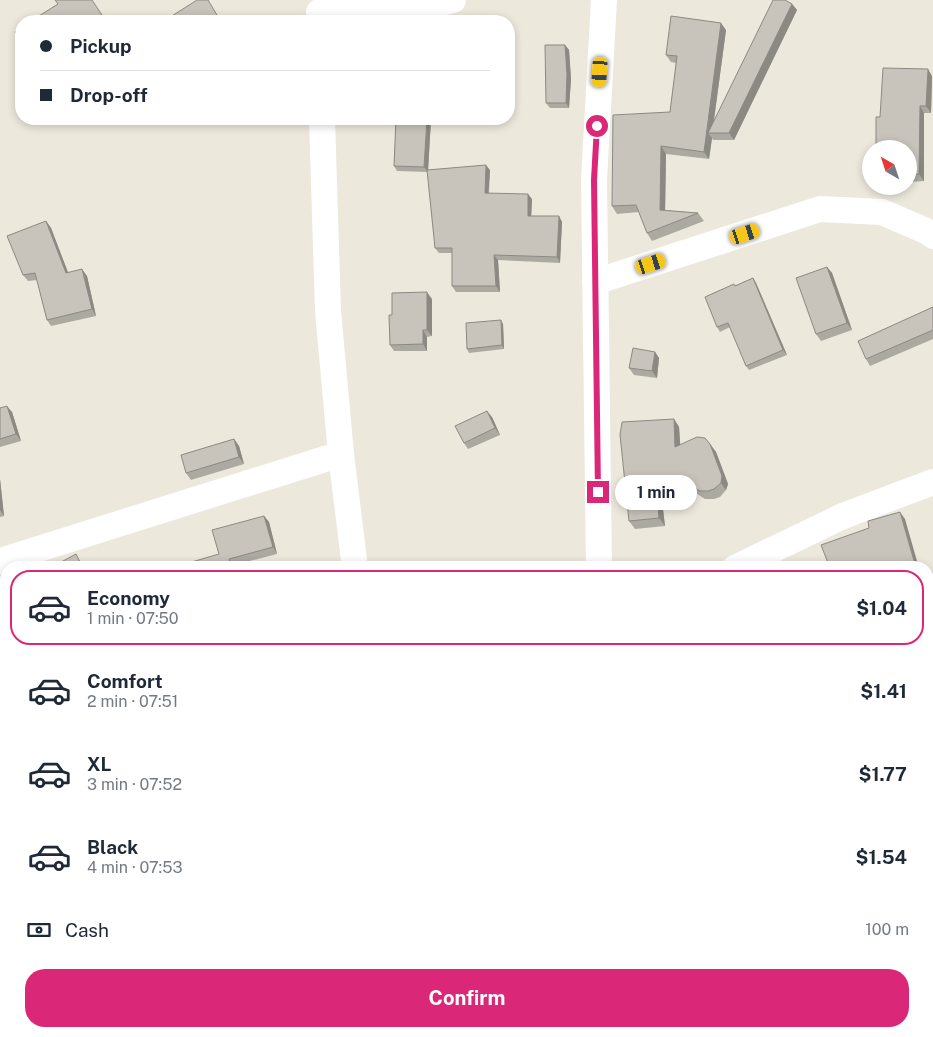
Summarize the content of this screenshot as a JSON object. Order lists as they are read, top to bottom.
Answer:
{
  "north": "top left",
  "page": {
    "banner": ["Pickup", "Drop-off"],
    "bubble": "1 min",
    "list": [
      {
        "name": "Economy",
        "note": "1 min · 07:50",
        "value": "$1.04"
      },
      {
        "name": "Comfort",
        "note": "2 min · 07:51",
        "value": "$1.41"
      },
      {
        "name": "XL",
        "note": "3 min · 07:52",
        "value": "$1.77"
      },
      {
        "name": "Black",
        "note": "4 min · 07:53",
        "value": "$1.54"
      }
    ],
    "pay": ["Cash", "100 m"],
    "buttons": "Confirm"
  }
}
